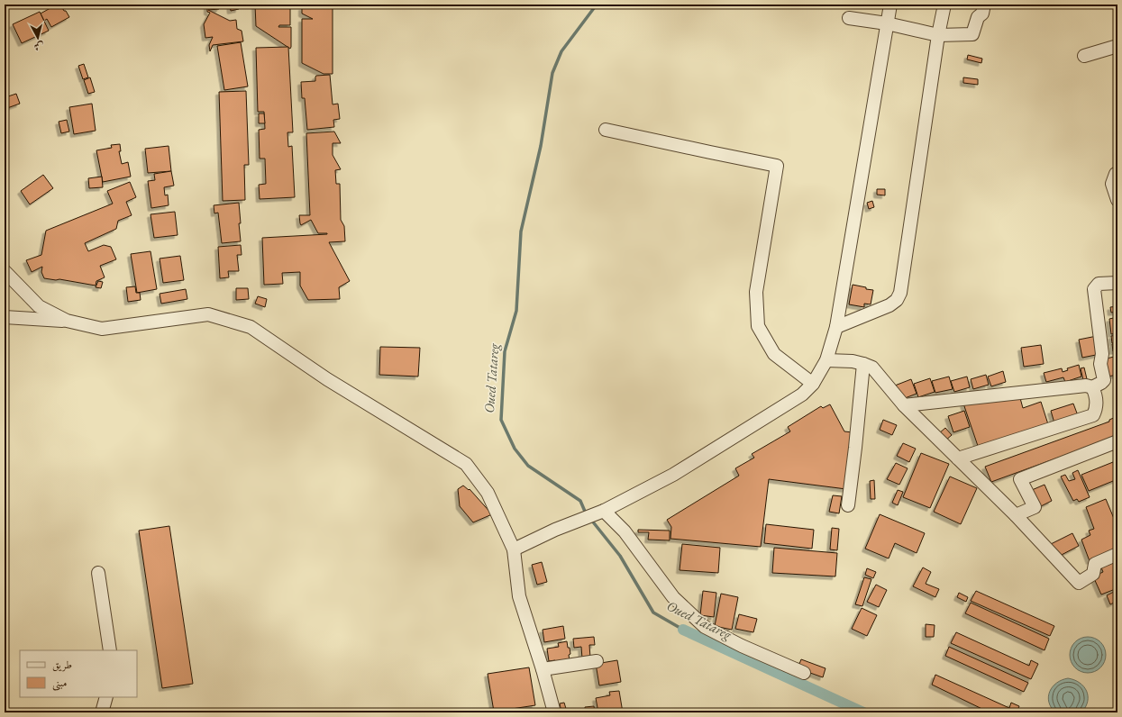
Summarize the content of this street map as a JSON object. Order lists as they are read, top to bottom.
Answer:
{
  "water": ["Oued Tatareg"],
  "legend": ["طريق", "مبنى"],
  "north": "bottom"
}
